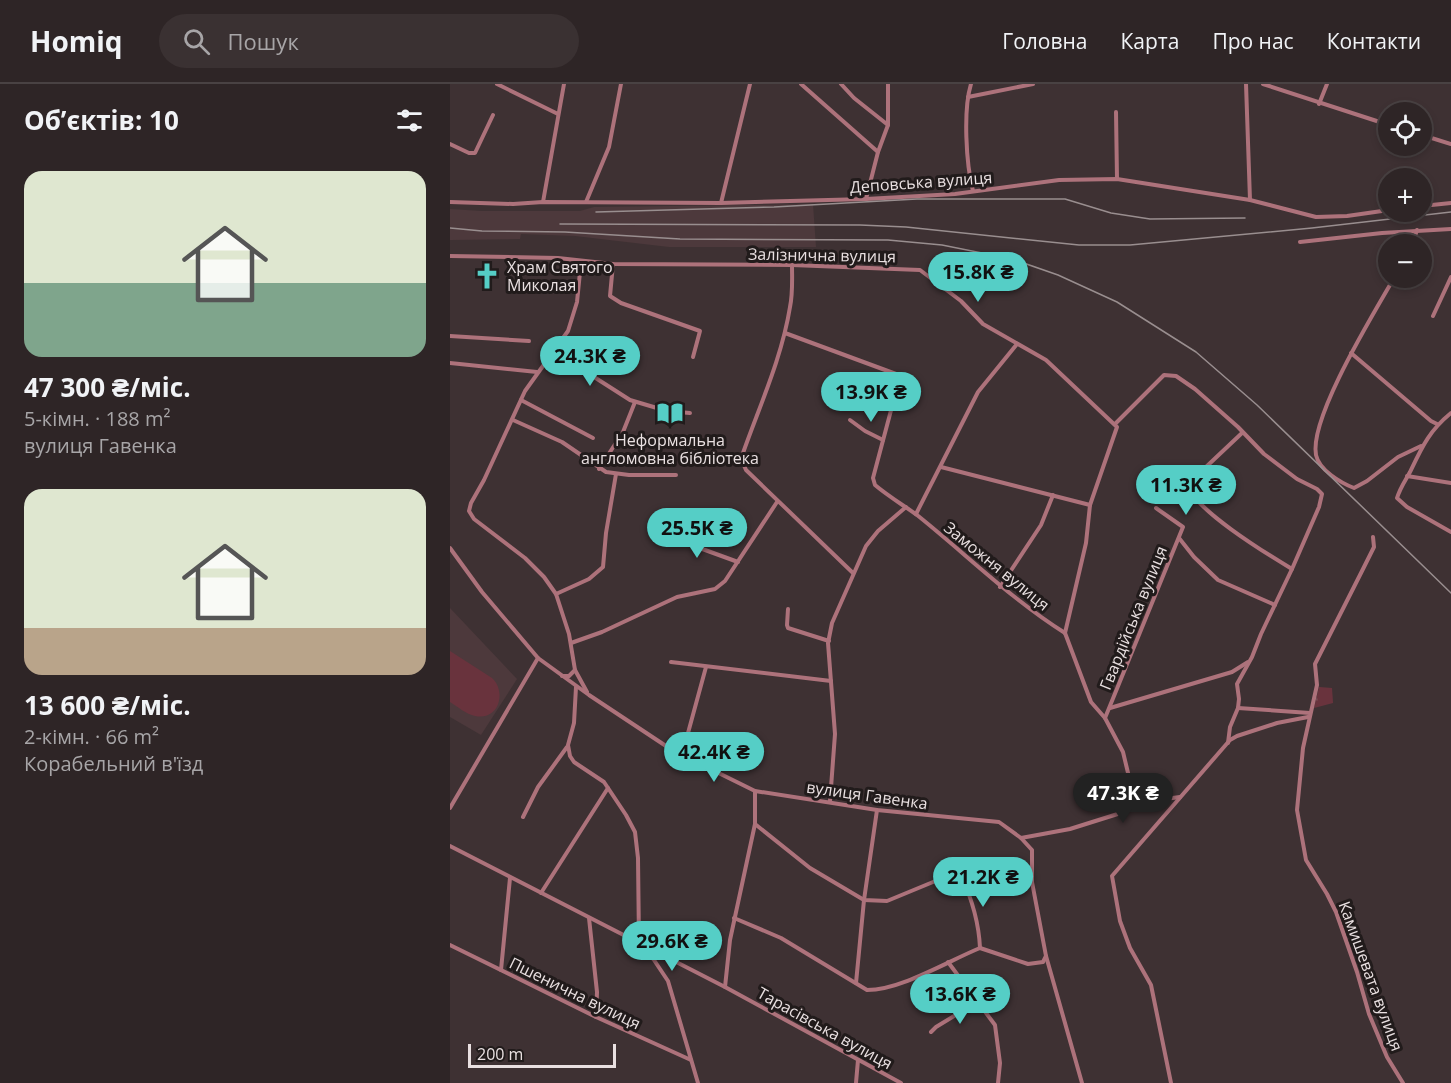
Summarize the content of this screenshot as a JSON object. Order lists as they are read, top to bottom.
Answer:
{
  "streets": {
    "street": [
      "Деповська вулиця",
      "Залізнична вулиця",
      "Заможня вулиця",
      "Гвардійська вулиця",
      "вулиця Гавенка",
      "Камишевата вулиця",
      "Пшенична вулиця",
      "Тарасівська вулиця"
    ]
  },
  "places": {
    "church": ["Храм Святого Миколая"],
    "library": ["Неформальна англомовна бібліотека"]
  },
  "scale_bar": "200 m",
  "page": {
    "header": "Homiq",
    "search": "Пошук",
    "nav": [
      "Головна",
      "Карта",
      "Про нас",
      "Контакти"
    ],
    "heading": "Об’єктів: 10",
    "map_buttons": ["+", "−"],
    "list": [
      {
        "name": "47 300 ₴/міс.",
        "note": "5-кімн. · 188 m² · вулиця Гавенка"
      },
      {
        "name": "13 600 ₴/міс.",
        "note": "2-кімн. · 66 m² · Корабельний в'їзд"
      }
    ],
    "price": [
      "15.8K ₴",
      "24.3K ₴",
      "13.9K ₴",
      "11.3K ₴",
      "25.5K ₴",
      "42.4K ₴",
      "47.3K ₴",
      "21.2K ₴",
      "29.6K ₴",
      "13.6K ₴"
    ],
    "scale": "200 m"
  }
}
